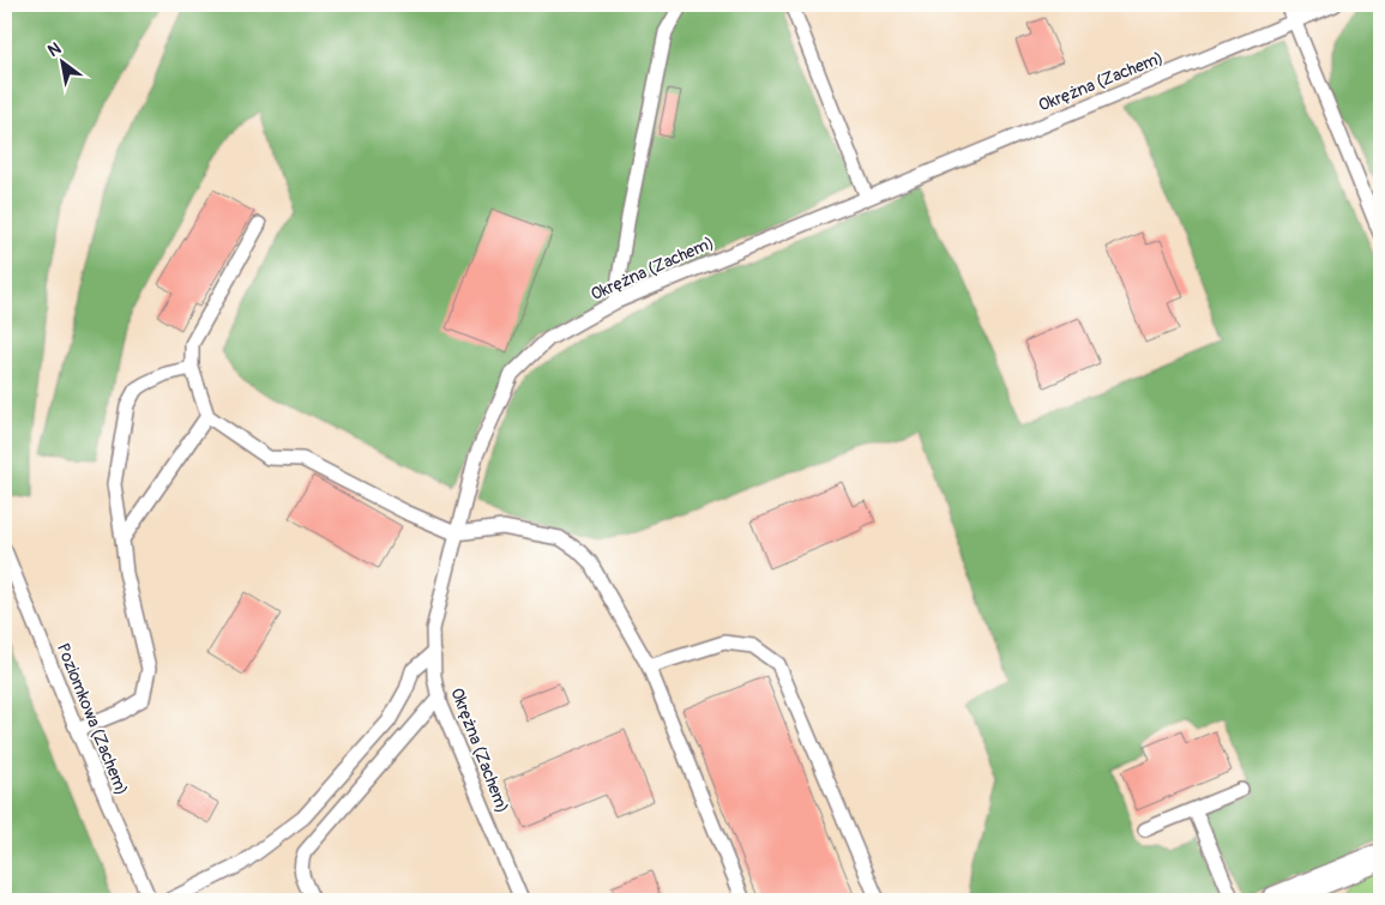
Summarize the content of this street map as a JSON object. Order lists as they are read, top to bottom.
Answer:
{
  "streets": {
    "lane": ["Okrężna (Zachem)", "Poziomkowa (Zachem)"]
  },
  "north": "top left"
}
